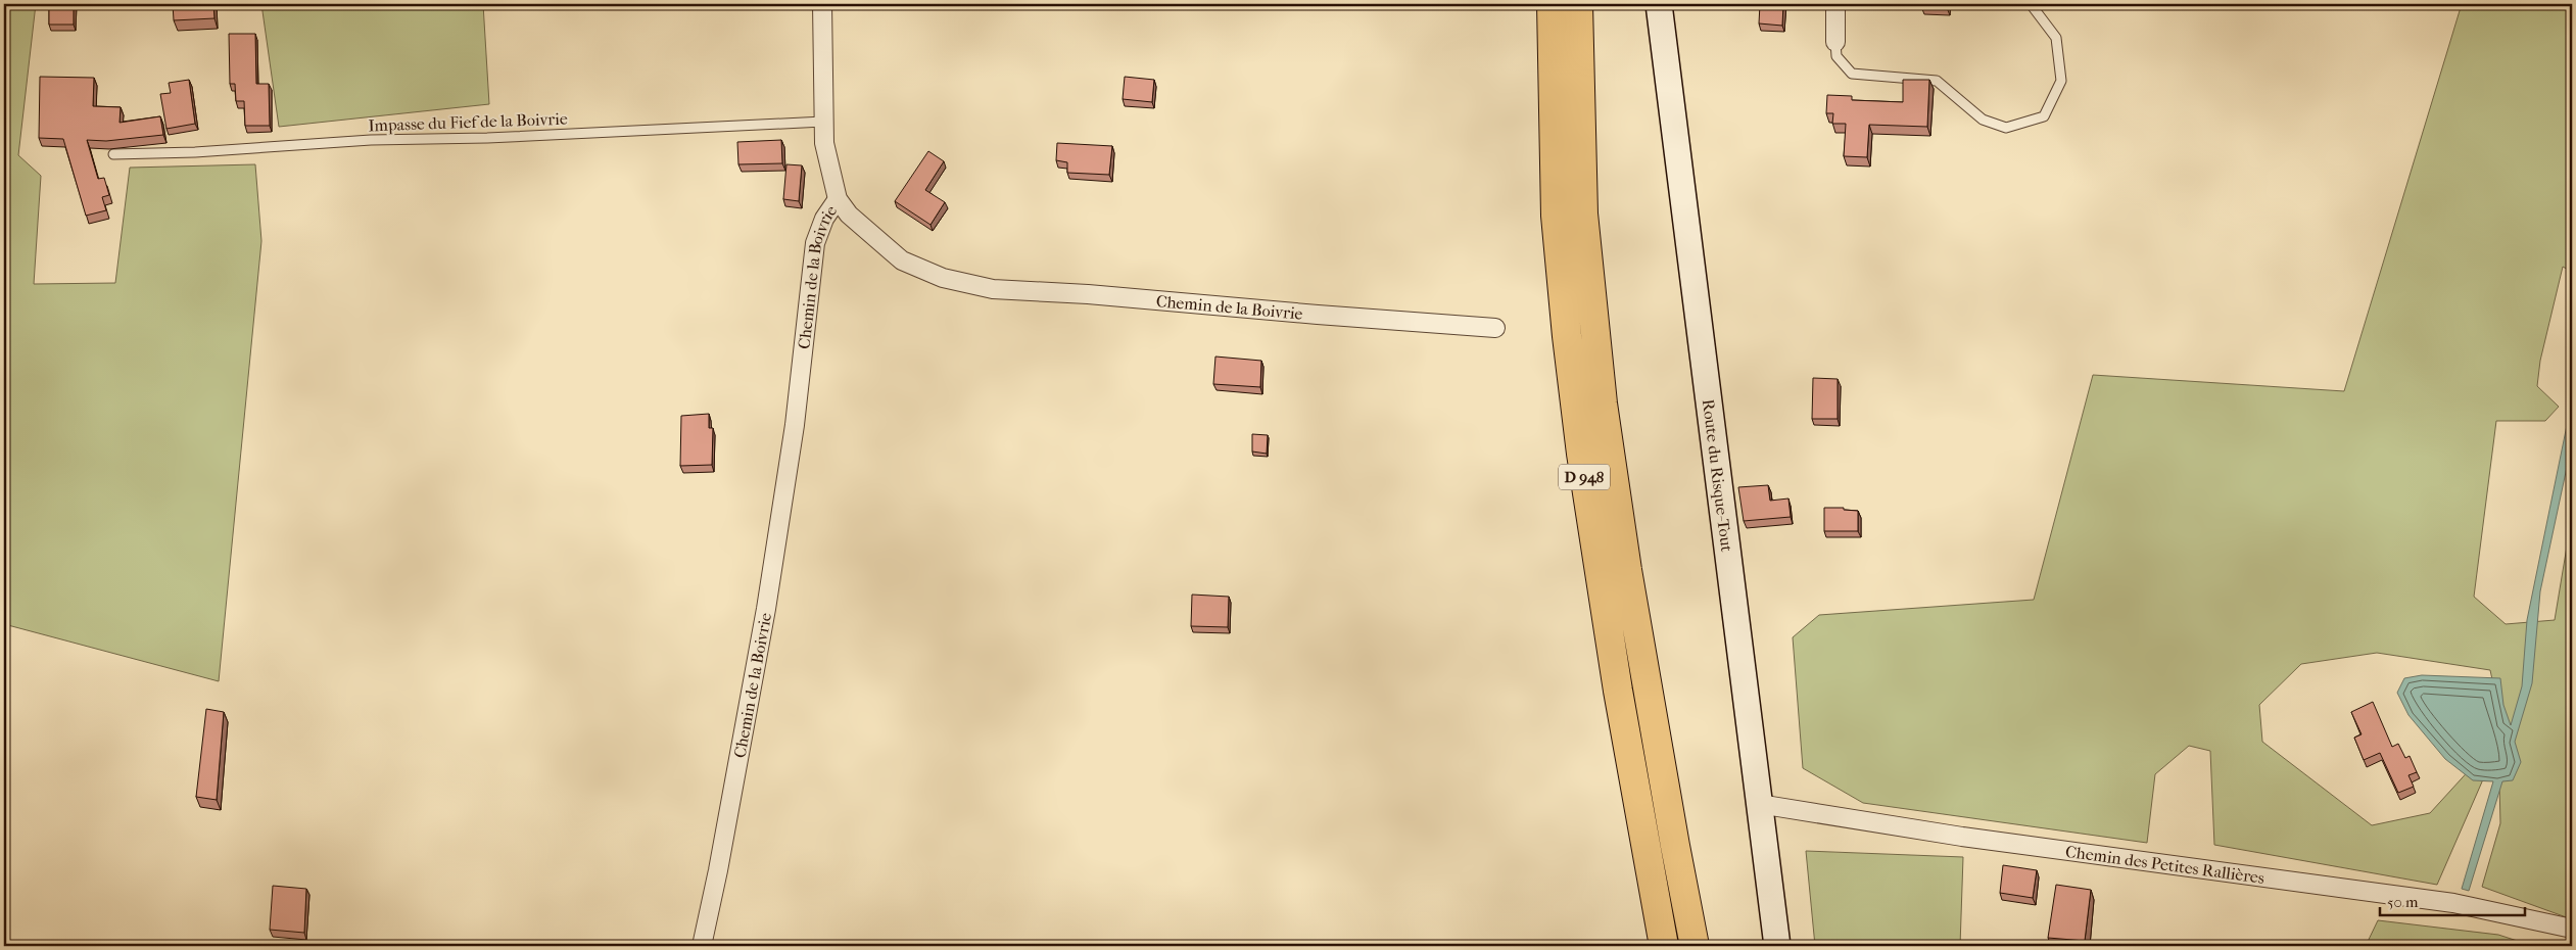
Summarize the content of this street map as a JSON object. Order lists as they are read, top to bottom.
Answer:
{
  "streets": {
    "highway": ["D 948"],
    "street": ["Chemin de la Boivrie", "Route du Risque-Tout", "Chemin des Petites Rallières"],
    "lane": ["Impasse du Fief de la Boivrie"]
  },
  "crossings": [
    ["Route du Risque-Tout", "Chemin des Petites Rallières"]
  ],
  "scale_bar": "50 m"
}
